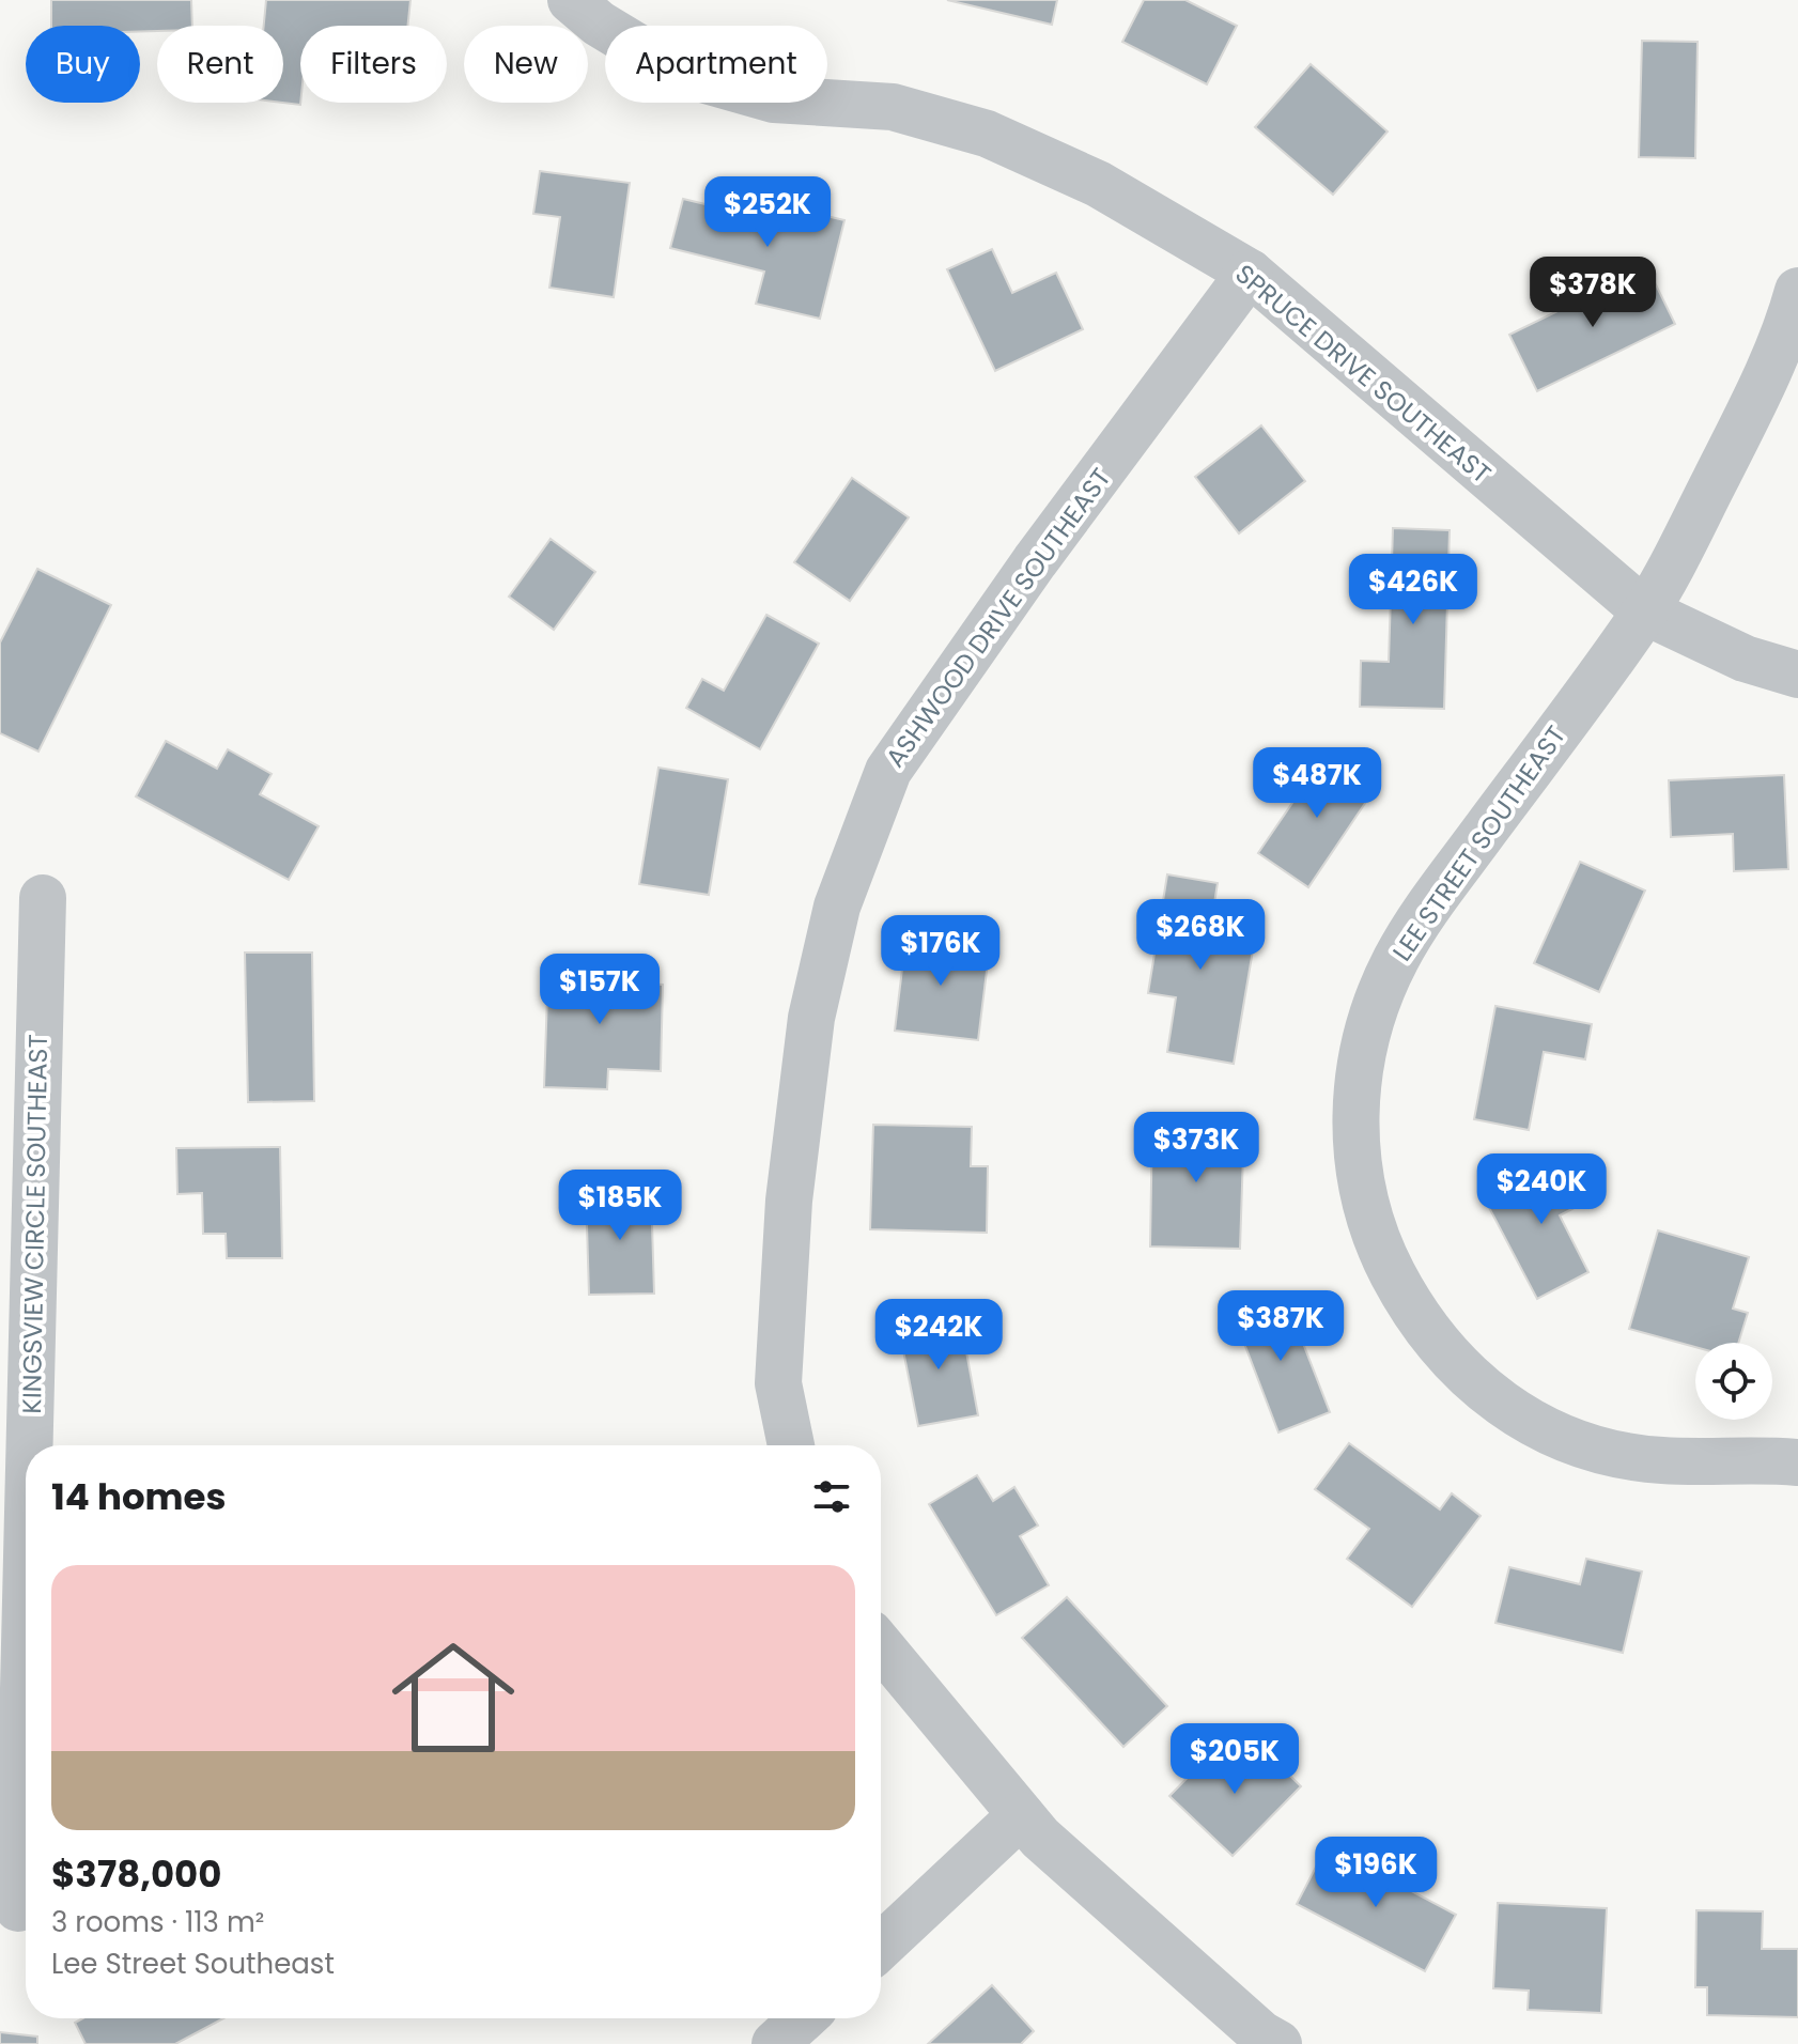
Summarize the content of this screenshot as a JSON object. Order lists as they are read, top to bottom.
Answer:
{
  "streets": {
    "street": [
      "SPRUCE DRIVE SOUTHEAST",
      "ASHWOOD DRIVE SOUTHEAST",
      "LEE STREET SOUTHEAST",
      "KINGSVIEW CIRCLE SOUTHEAST"
    ]
  },
  "crossings": [
    ["SPRUCE DRIVE SOUTHEAST", "ASHWOOD DRIVE SOUTHEAST"],
    ["SPRUCE DRIVE SOUTHEAST", "LEE STREET SOUTHEAST"]
  ],
  "page": {
    "chip": [
      "Buy",
      "Rent",
      "Filters",
      "New",
      "Apartment"
    ],
    "price": [
      "$252K",
      "$378K",
      "$426K",
      "$487K",
      "$268K",
      "$176K",
      "$157K",
      "$373K",
      "$240K",
      "$185K",
      "$387K",
      "$242K",
      "$205K",
      "$196K"
    ],
    "heading": "14 homes",
    "list": [
      {
        "name": "$378,000",
        "note": "3 rooms · 113 m² · Lee Street Southeast"
      }
    ]
  }
}
